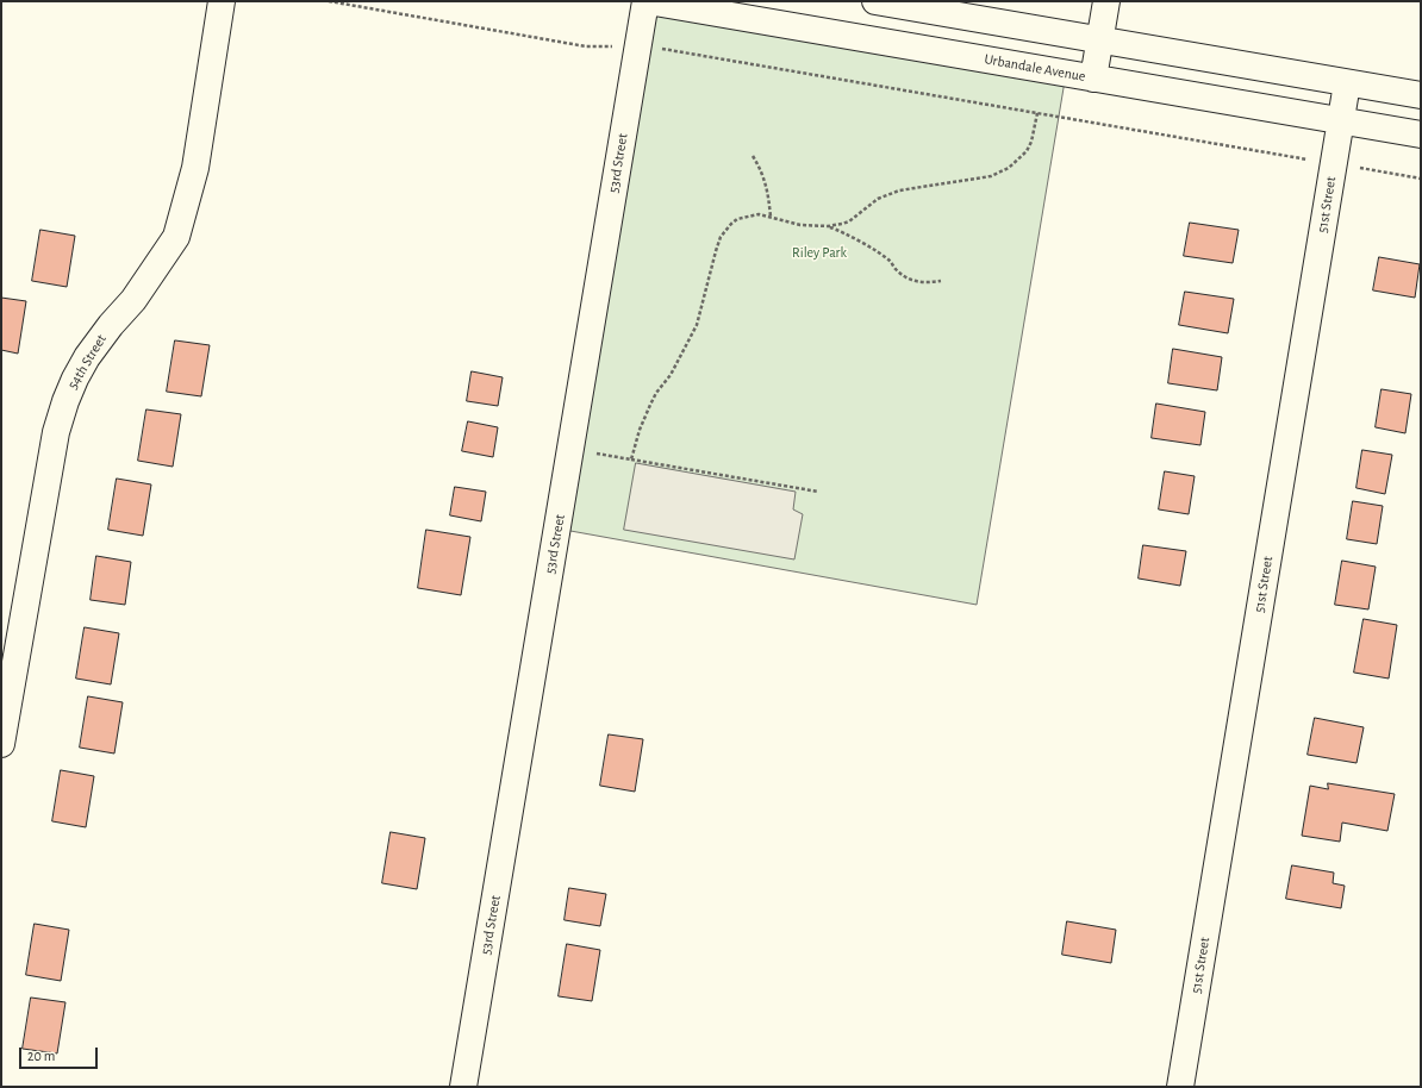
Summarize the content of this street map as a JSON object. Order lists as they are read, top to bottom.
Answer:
{
  "streets": {
    "street": [
      "Urbandale Avenue",
      "53rd Street",
      "51st Street",
      "54th Street"
    ]
  },
  "crossings": [
    ["Urbandale Avenue", "53rd Street"],
    ["Urbandale Avenue", "51st Street"]
  ],
  "parks": ["Riley Park"],
  "scale_bar": "20 m"
}
